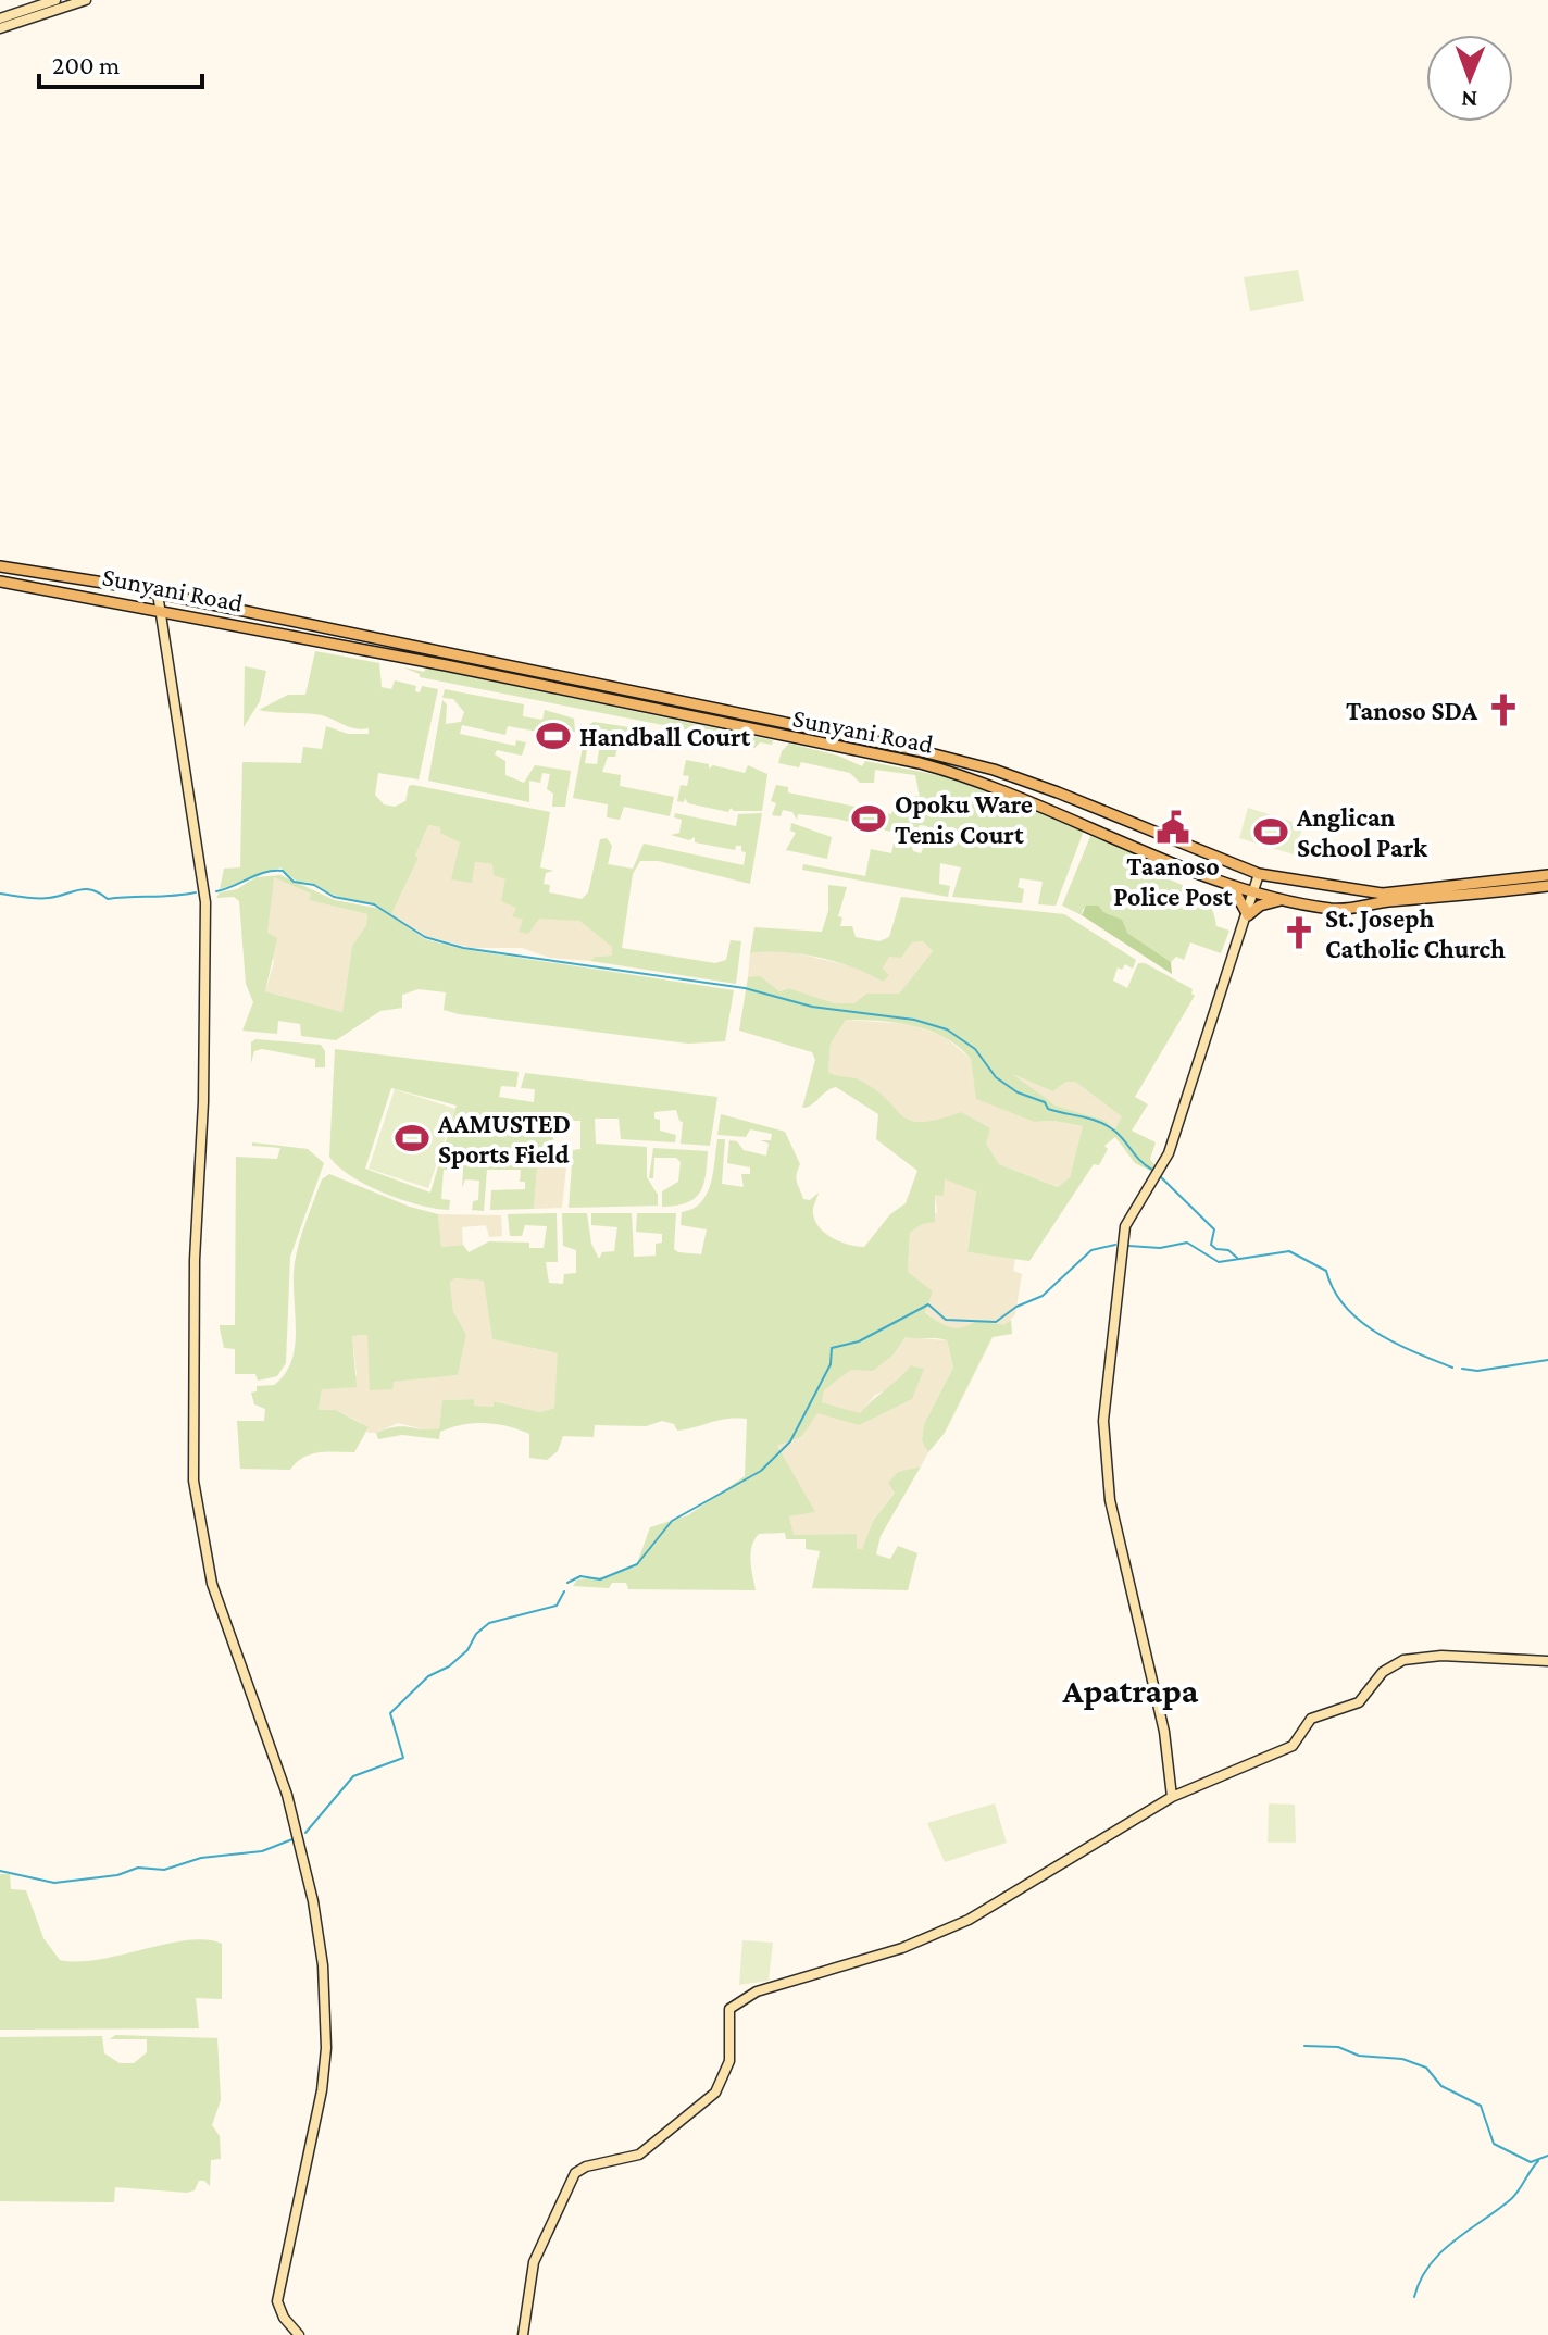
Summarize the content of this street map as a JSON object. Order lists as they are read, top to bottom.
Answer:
{
  "streets": {
    "main road": ["Sunyani Road"]
  },
  "districts": ["Apatrapa"],
  "places": {
    "church": ["Tanoso SDA", "St. Joseph Catholic Church"],
    "sports": [
      "Handball Court",
      "Opoku Ware Tenis Court",
      "Anglican School Park",
      "AAMUSTED Sports Field"
    ],
    "public building": ["Taanoso Police Post"]
  },
  "scale_bar": "200 m",
  "north": "bottom"
}
